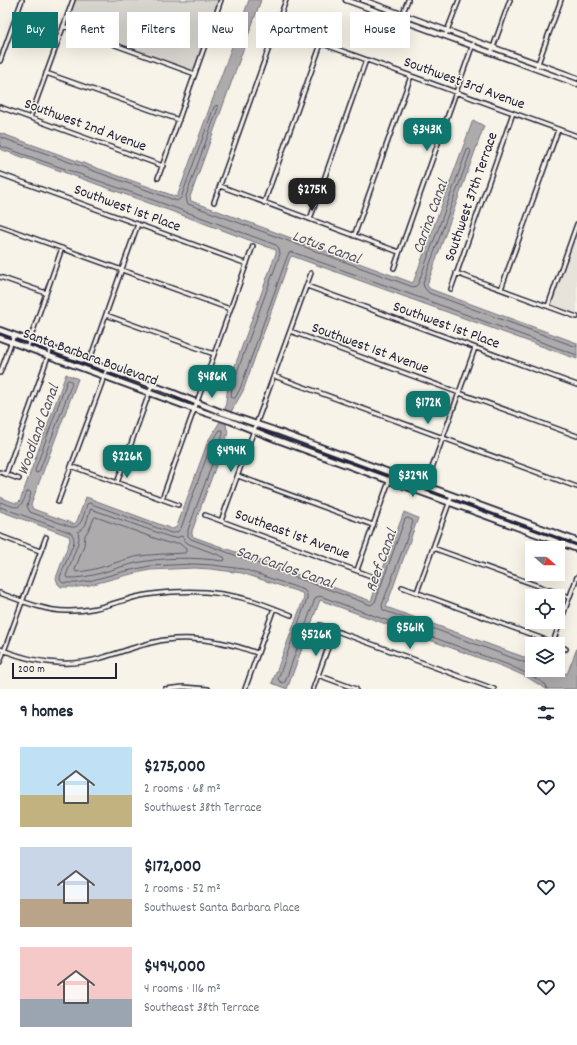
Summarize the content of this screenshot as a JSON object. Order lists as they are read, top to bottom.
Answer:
{
  "streets": {
    "main road": ["Santa Barbara Boulevard"],
    "street": [
      "Southwest 3rd Avenue",
      "Southwest 2nd Avenue",
      "Southwest 37th Terrace",
      "Southwest 1st Place",
      "Southwest 1st Avenue",
      "Southeast 1st Avenue"
    ]
  },
  "crossings": [
    ["Southwest 3rd Avenue", "Southwest 37th Terrace"]
  ],
  "water": [
    "Carina Canal",
    "Lotus Canal",
    "Woodland Canal",
    "Reef Canal",
    "San Carlos Canal"
  ],
  "scale_bar": "200 m",
  "north": "right",
  "page": {
    "chip": [
      "Buy",
      "Rent",
      "Filters",
      "New",
      "Apartment",
      "House"
    ],
    "price": [
      "$343K",
      "$275K",
      "$486K",
      "$172K",
      "$494K",
      "$226K",
      "$329K",
      "$561K",
      "$526K"
    ],
    "scale": "200 m",
    "heading": "9 homes",
    "list": [
      {
        "name": "$275,000",
        "note": "2 rooms · 68 m² · Southwest 38th Terrace"
      },
      {
        "name": "$172,000",
        "note": "2 rooms · 52 m² · Southwest Santa Barbara Place"
      },
      {
        "name": "$494,000",
        "note": "4 rooms · 116 m² · Southeast 38th Terrace"
      }
    ]
  }
}
